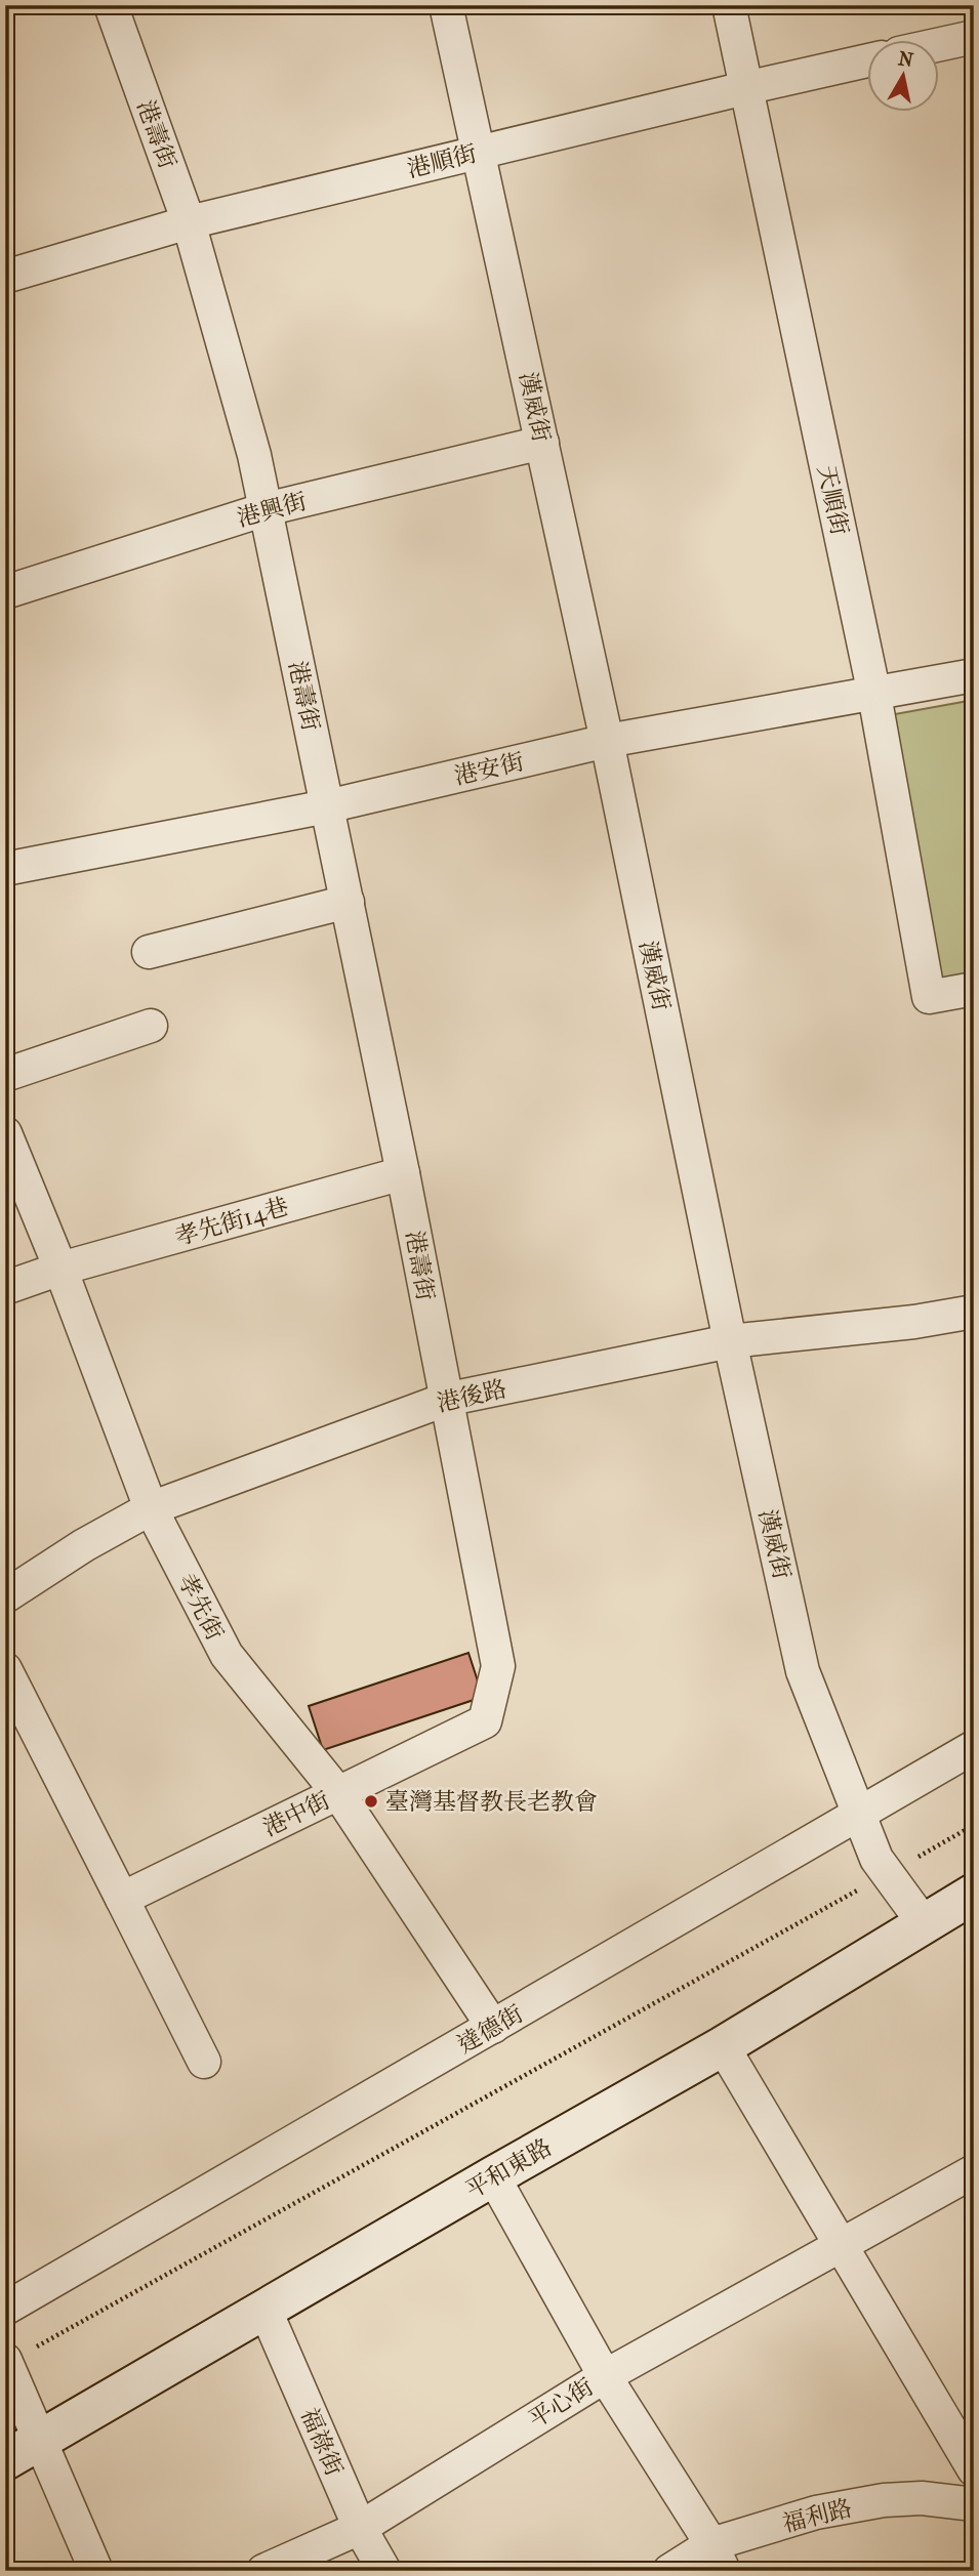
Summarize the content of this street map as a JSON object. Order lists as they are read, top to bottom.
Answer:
{
  "streets": {
    "street": [
      "港壽街",
      "港順街",
      "漢威街",
      "天順街",
      "港興街",
      "港安街",
      "孝先街14巷",
      "港後路",
      "孝先街",
      "港中街",
      "達德街",
      "平和東路",
      "平心街",
      "福祿街",
      "福利路"
    ]
  },
  "crossings": [
    ["港壽街", "港順街"],
    ["港壽街", "港興街"],
    ["港壽街", "港安街"],
    ["港壽街", "孝先街14巷"],
    ["港壽街", "港後路"],
    ["港壽街", "港中街"],
    ["港順街", "漢威街"],
    ["港順街", "天順街"],
    ["漢威街", "港興街"],
    ["漢威街", "港安街"],
    ["漢威街", "港後路"],
    ["漢威街", "達德街"],
    ["漢威街", "平和東路"],
    ["天順街", "港安街"],
    ["孝先街14巷", "孝先街"],
    ["港後路", "孝先街"],
    ["港後路", "港中街"],
    ["孝先街", "港中街"],
    ["孝先街", "達德街"],
    ["平和東路", "福祿街"],
    ["平心街", "福祿街"],
    ["平心街", "福利路"]
  ],
  "places": ["臺灣基督教長老教會"],
  "north": "top"
}
